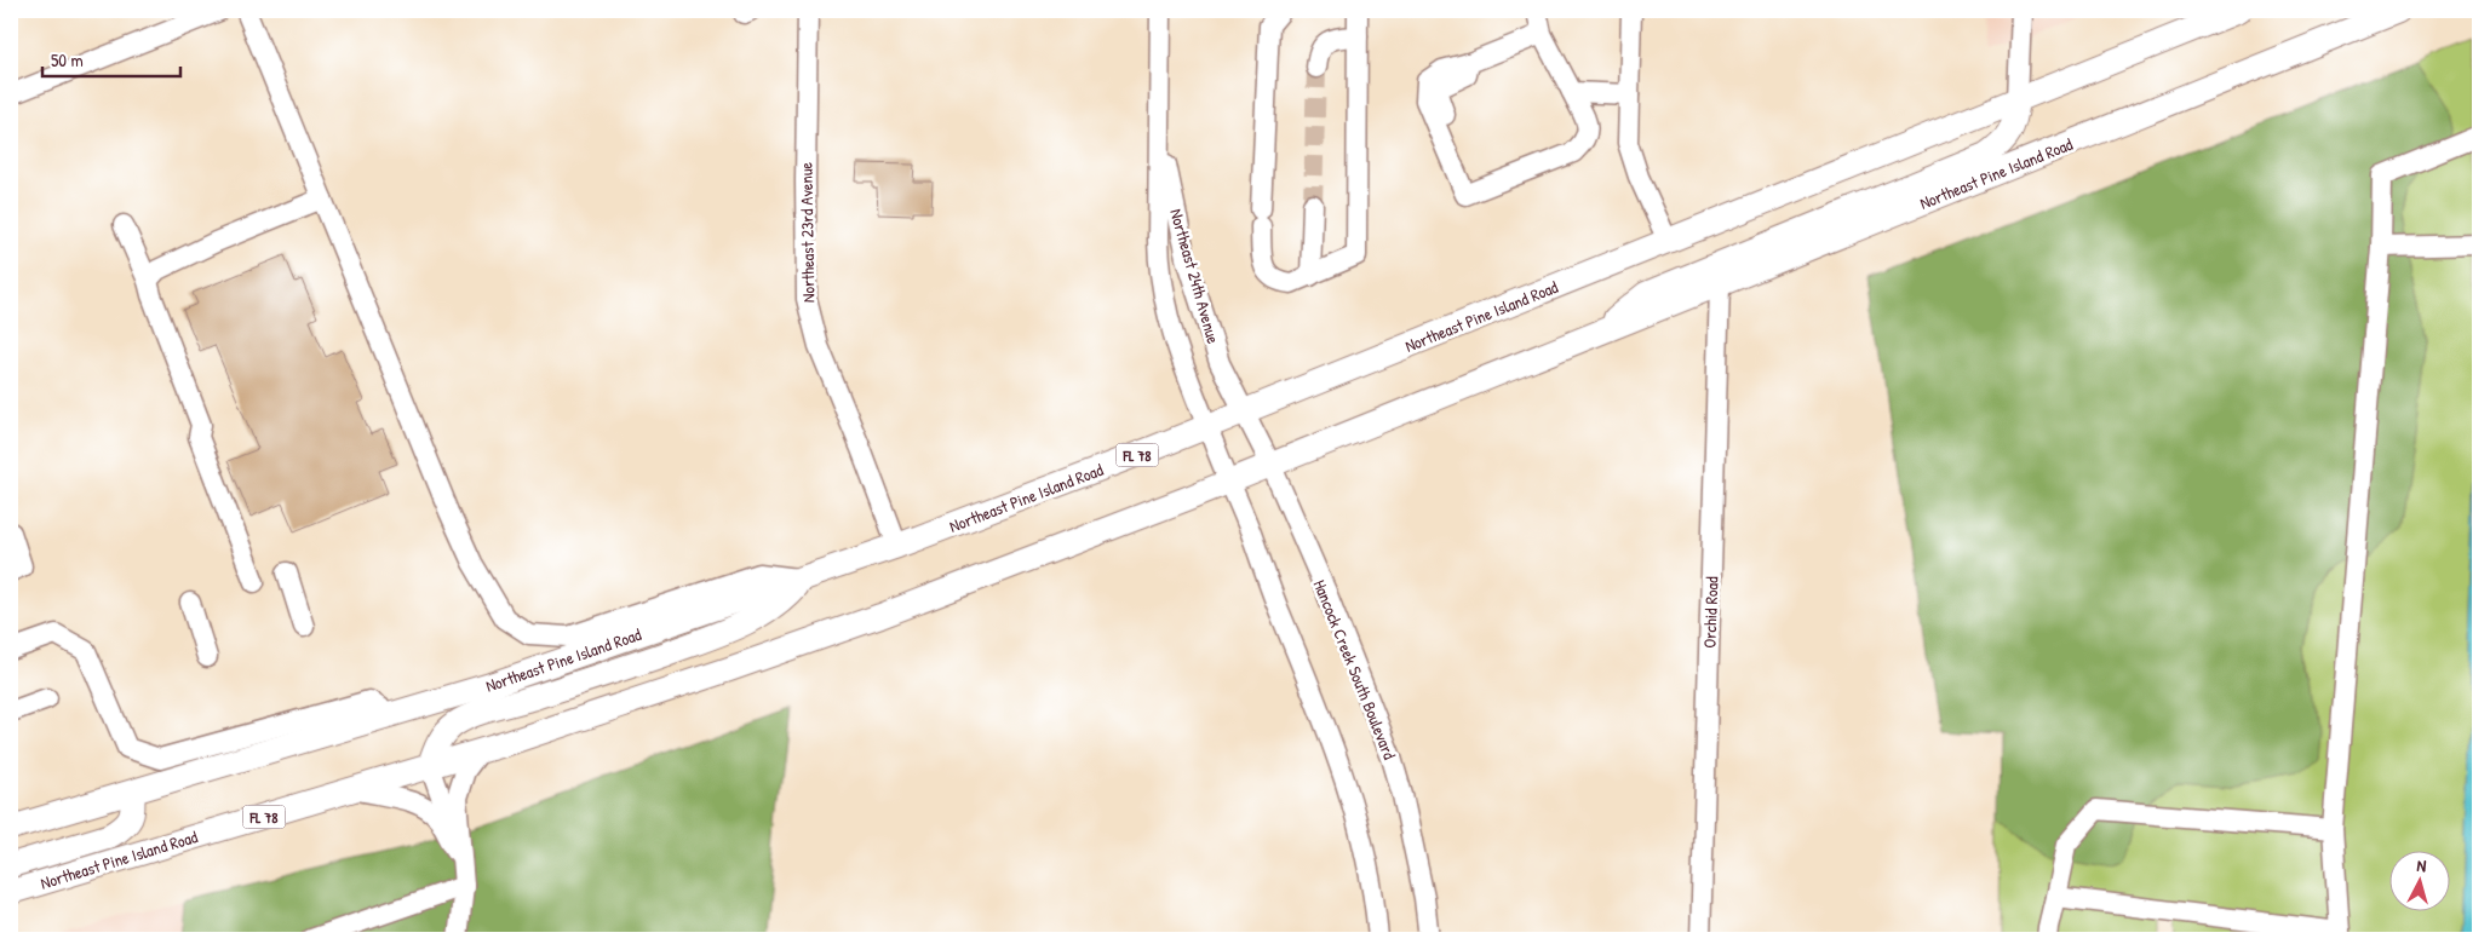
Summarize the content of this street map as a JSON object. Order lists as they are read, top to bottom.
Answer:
{
  "streets": {
    "main road": ["Northeast Pine Island Road", "FL 78"],
    "street": [
      "Northeast 23rd Avenue",
      "Northeast 24th Avenue",
      "Orchid Road",
      "Hancock Creek South Boulevard"
    ]
  },
  "crossings": [
    ["Northeast Pine Island Road", "Northeast 23rd Avenue"],
    ["Northeast Pine Island Road", "Northeast 24th Avenue"],
    ["Northeast Pine Island Road", "Orchid Road"],
    ["Northeast Pine Island Road", "Hancock Creek South Boulevard"],
    ["Northeast 24th Avenue", "Hancock Creek South Boulevard"]
  ],
  "scale_bar": "50 m",
  "north": "top"
}
